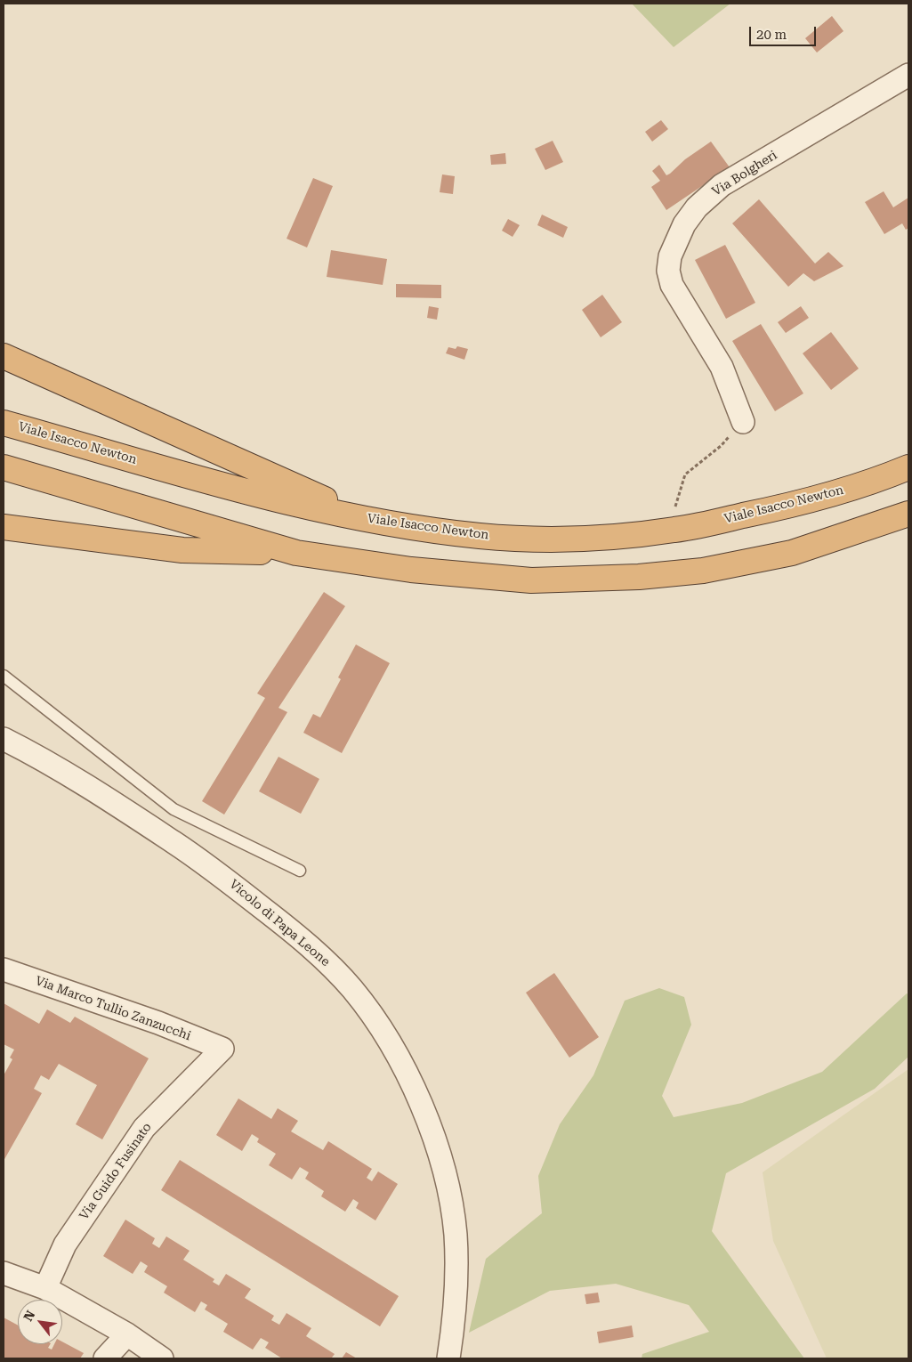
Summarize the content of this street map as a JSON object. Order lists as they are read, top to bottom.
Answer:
{
  "streets": {
    "highway": ["Viale Isacco Newton"],
    "street": [
      "Via Bolgheri",
      "Vicolo di Papa Leone",
      "Via Marco Tullio Zanzucchi",
      "Via Guido Fusinato"
    ]
  },
  "crossings": [
    ["Via Marco Tullio Zanzucchi", "Via Guido Fusinato"]
  ],
  "scale_bar": "20 m",
  "north": "top left"
}
